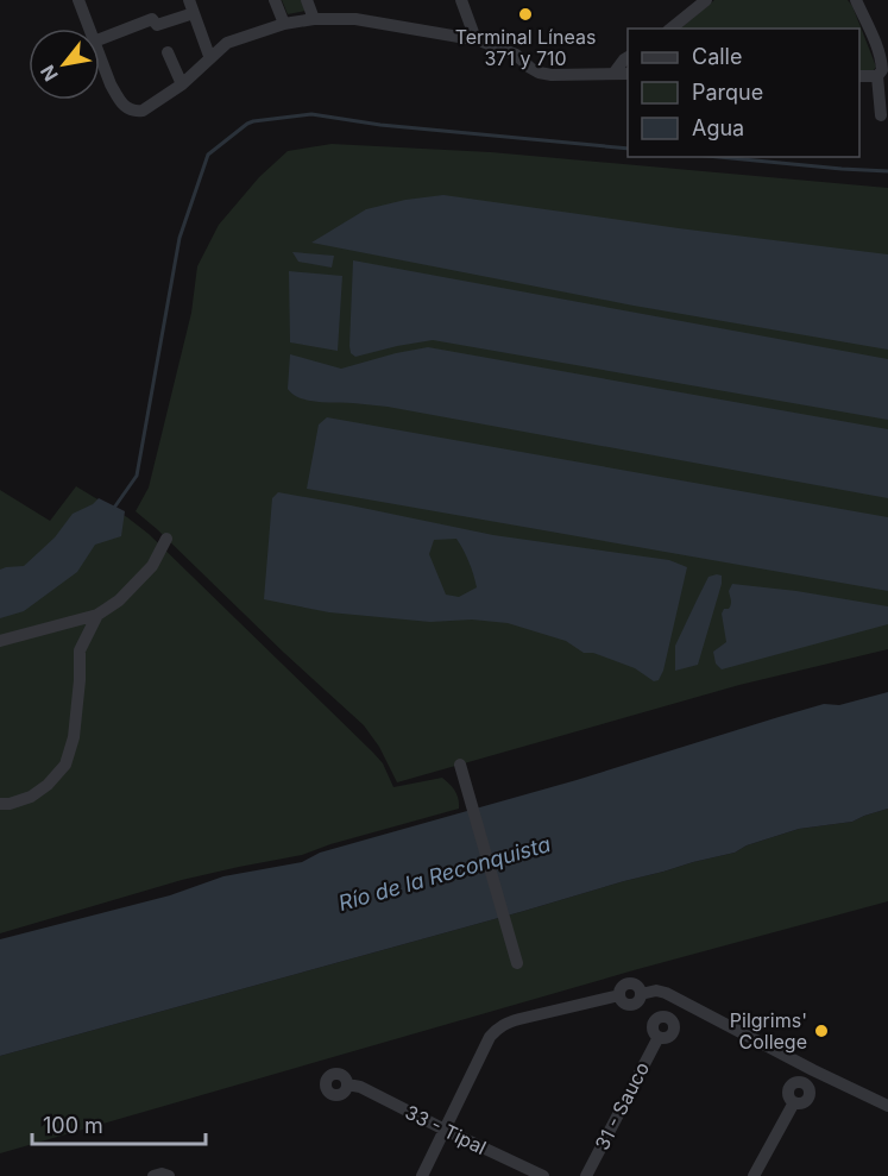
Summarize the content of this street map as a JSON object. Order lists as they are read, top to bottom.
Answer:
{
  "streets": {
    "street": ["31 - Sauco", "33 - Tipal"]
  },
  "water": ["Río de la Reconquista"],
  "places": ["Terminal Líneas 371 y 710", "Pilgrims' College"],
  "legend": ["Calle", "Parque", "Agua"],
  "scale_bar": "100 m",
  "north": "bottom left"
}
